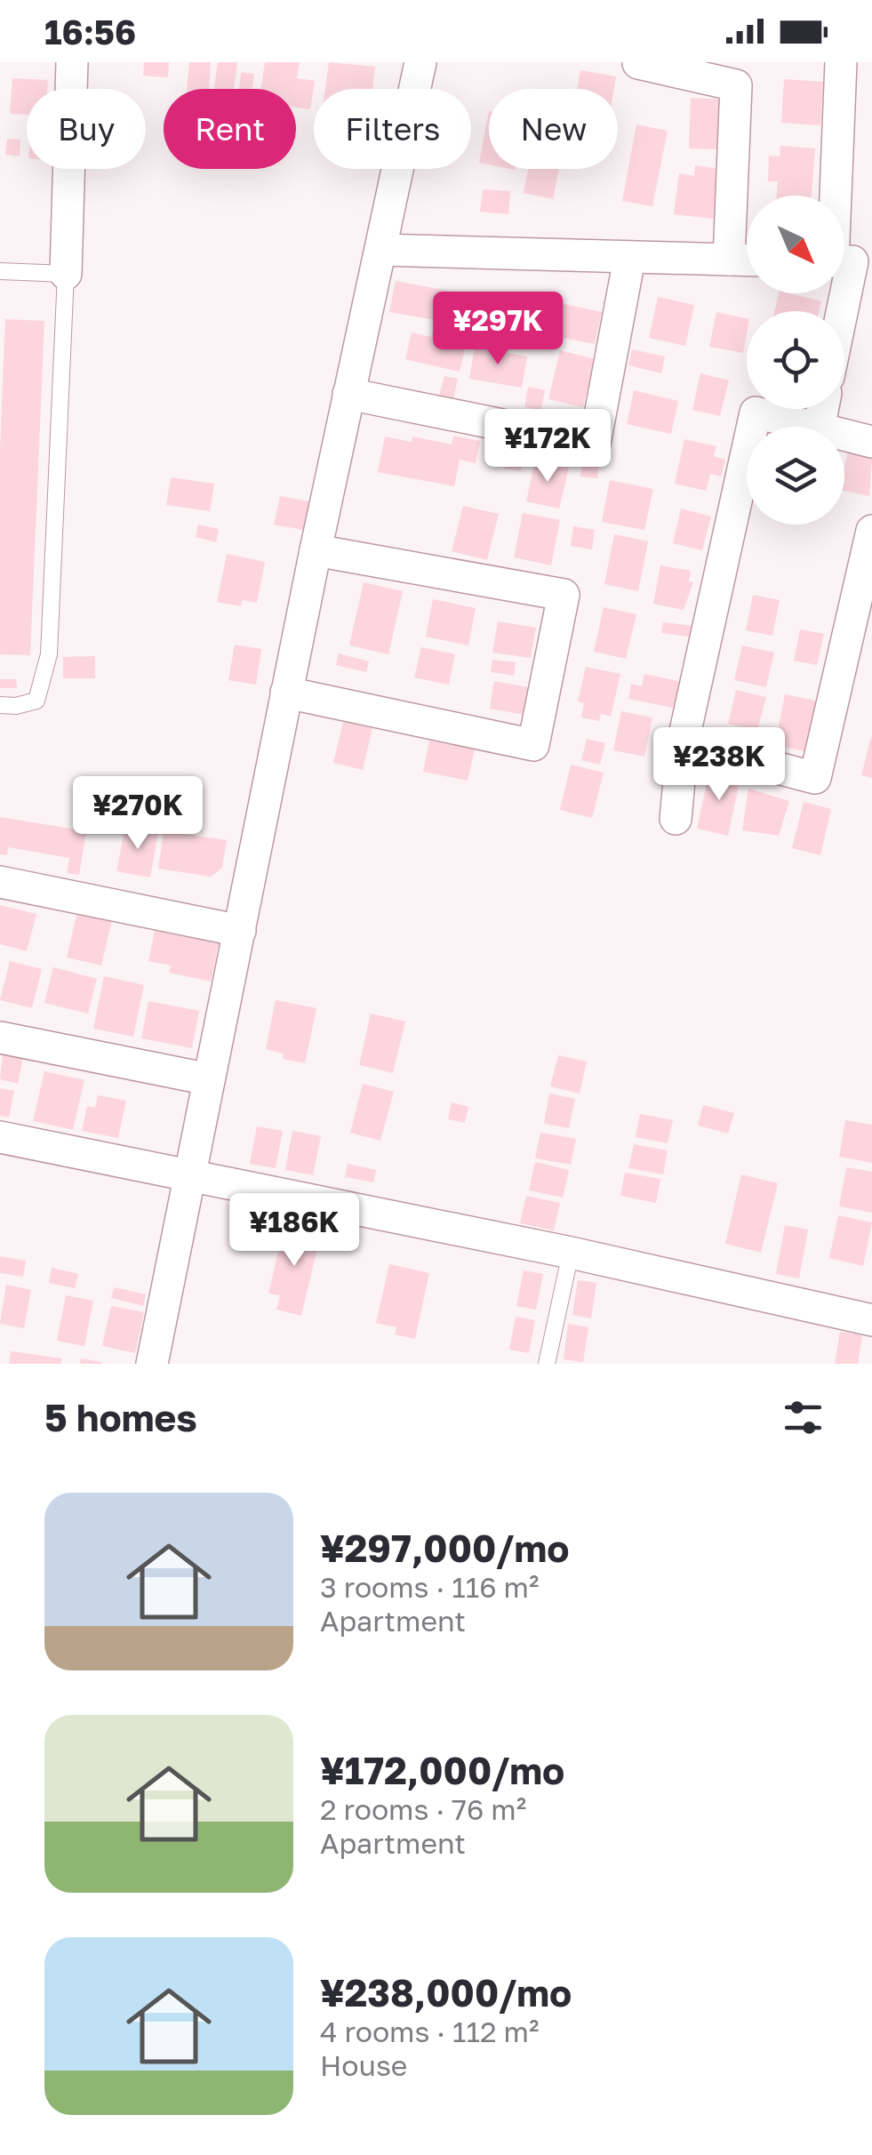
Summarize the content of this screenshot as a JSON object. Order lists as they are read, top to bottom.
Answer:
{
  "north": "bottom right",
  "page": {
    "status": "16:56",
    "chip": [
      "Buy",
      "Rent",
      "Filters",
      "New"
    ],
    "price": [
      "¥297K",
      "¥172K",
      "¥238K",
      "¥270K",
      "¥186K"
    ],
    "heading": "5 homes",
    "list": [
      {
        "name": "¥297,000/mo",
        "note": "3 rooms · 116 m² · Apartment"
      },
      {
        "name": "¥172,000/mo",
        "note": "2 rooms · 76 m² · Apartment"
      },
      {
        "name": "¥238,000/mo",
        "note": "4 rooms · 112 m² · House"
      }
    ]
  }
}
